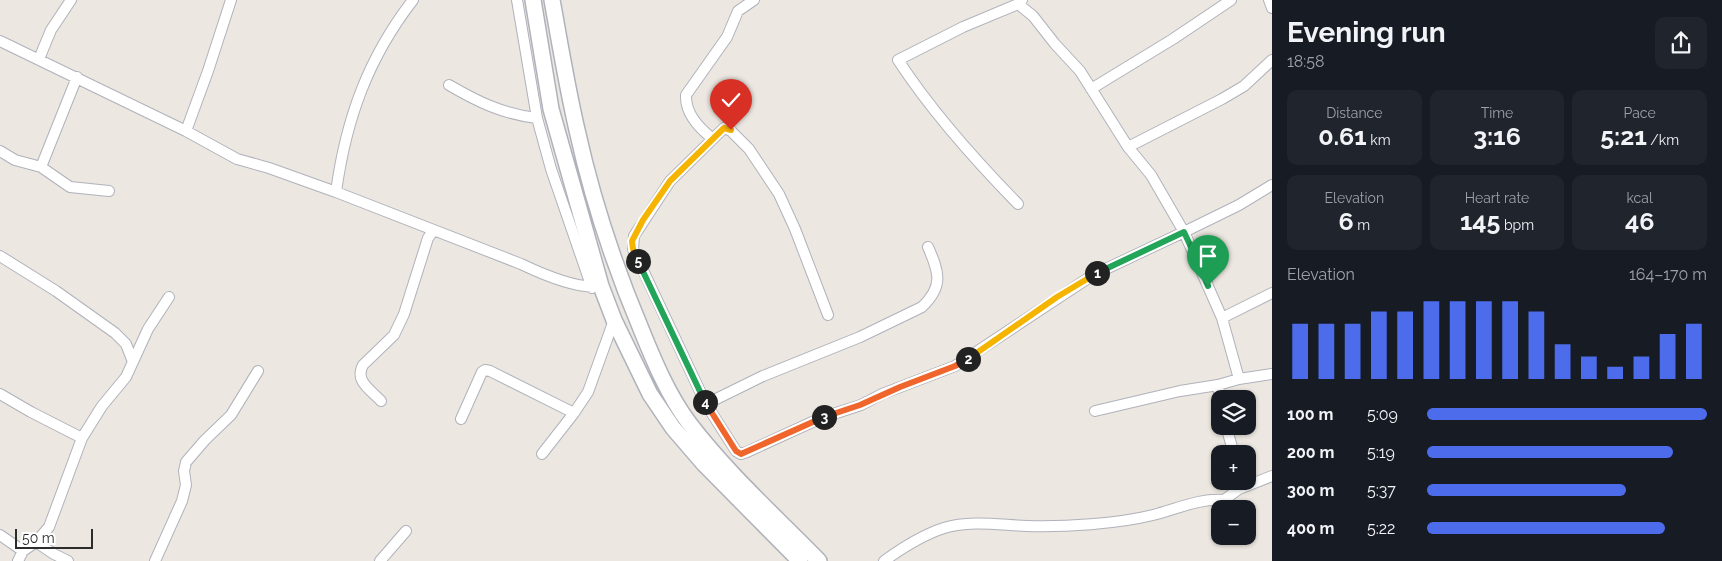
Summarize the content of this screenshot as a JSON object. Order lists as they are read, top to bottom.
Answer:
{
  "scale_bar": "50 m",
  "page": {
    "heading": ["Evening run", "18:58"],
    "stats": [
      ["Distance", "0.61 km"],
      ["Time", "3:16"],
      ["Pace", "5:21 /km"],
      ["Elevation", "6 m"],
      ["Heart rate", "145 bpm"],
      ["kcal", "46"]
    ],
    "pins": [
      "5",
      "1",
      "2",
      "4",
      "3"
    ],
    "chart": ["Elevation", "164–170 m"],
    "map_buttons": ["+", "−"],
    "list": [
      {
        "name": "100 m",
        "note": "5:09"
      },
      {
        "name": "200 m",
        "note": "5:19"
      },
      {
        "name": "300 m",
        "note": "5:37"
      },
      {
        "name": "400 m",
        "note": "5:22"
      }
    ],
    "scale": "50 m"
  }
}
